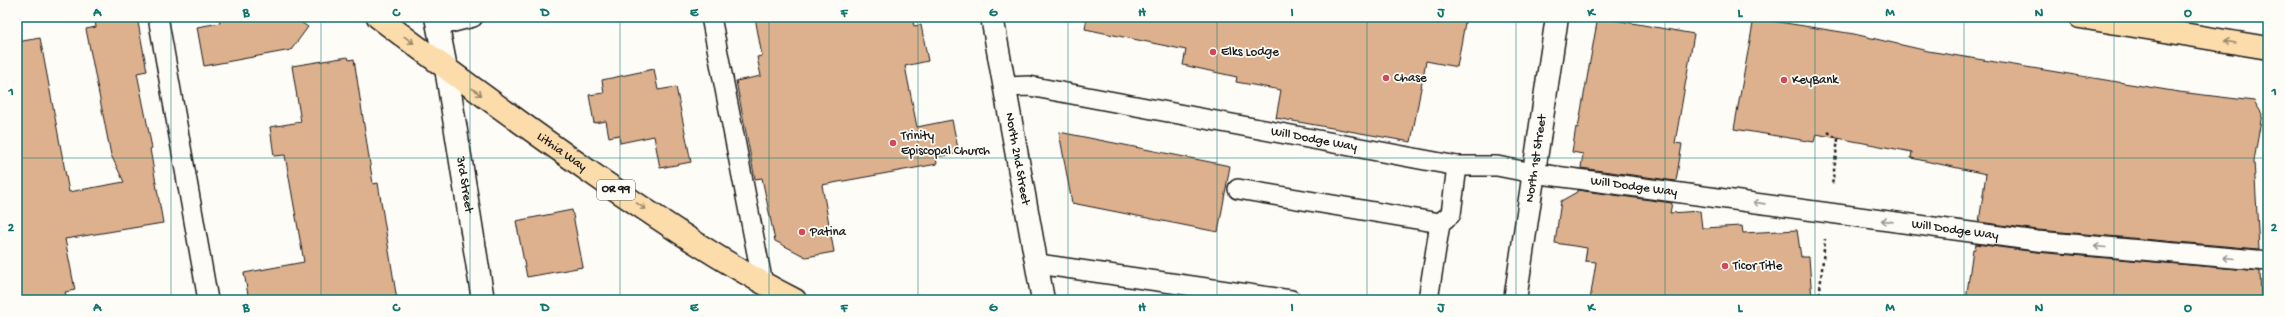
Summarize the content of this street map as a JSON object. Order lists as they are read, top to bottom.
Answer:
{
  "streets": {
    "main road": ["Lithia Way", "OR 99"],
    "street": ["North 2nd Street", "North 1st Street", "3rd Street"],
    "lane": ["Will Dodge Way"]
  },
  "crossings": [
    ["Will Dodge Way", "North 2nd Street"],
    ["Will Dodge Way", "North 1st Street"],
    ["Lithia Way", "3rd Street"]
  ],
  "one_way": ["Will Dodge Way", "Lithia Way"],
  "places": [
    "Elks Lodge",
    "Chase",
    "KeyBank",
    "Trinity Episcopal Church",
    "Patina",
    "Ticor Title"
  ],
  "grid": {
    "columns": [
      "A",
      "B",
      "C",
      "D",
      "E",
      "F",
      "G",
      "H",
      "I",
      "J",
      "K",
      "L",
      "M",
      "N",
      "O"
    ],
    "rows": ["1", "2"]
  }
}
